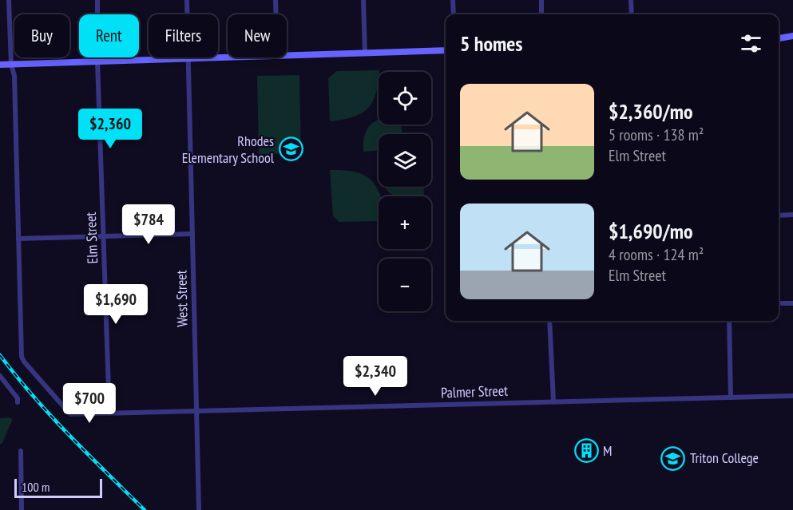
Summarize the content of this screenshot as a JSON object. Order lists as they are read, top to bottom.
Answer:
{
  "streets": {
    "street": ["Elm Street", "West Street", "Palmer Street"]
  },
  "crossings": [
    ["Elm Street", "Palmer Street"],
    ["West Street", "Palmer Street"]
  ],
  "places": {
    "school or university": ["Rhodes Elementary School", "Triton College"],
    "building": ["M"]
  },
  "scale_bar": "100 m",
  "page": {
    "chip": [
      "Buy",
      "Rent",
      "Filters",
      "New"
    ],
    "heading": "5 homes",
    "map_buttons": ["+", "−"],
    "list": [
      {
        "name": "$2,360/mo",
        "note": "5 rooms · 138 m² · Elm Street"
      },
      {
        "name": "$1,690/mo",
        "note": "4 rooms · 124 m² · Elm Street"
      }
    ],
    "price": [
      "$2,360",
      "$784",
      "$1,690",
      "$2,340",
      "$700"
    ],
    "scale": "100 m"
  }
}
